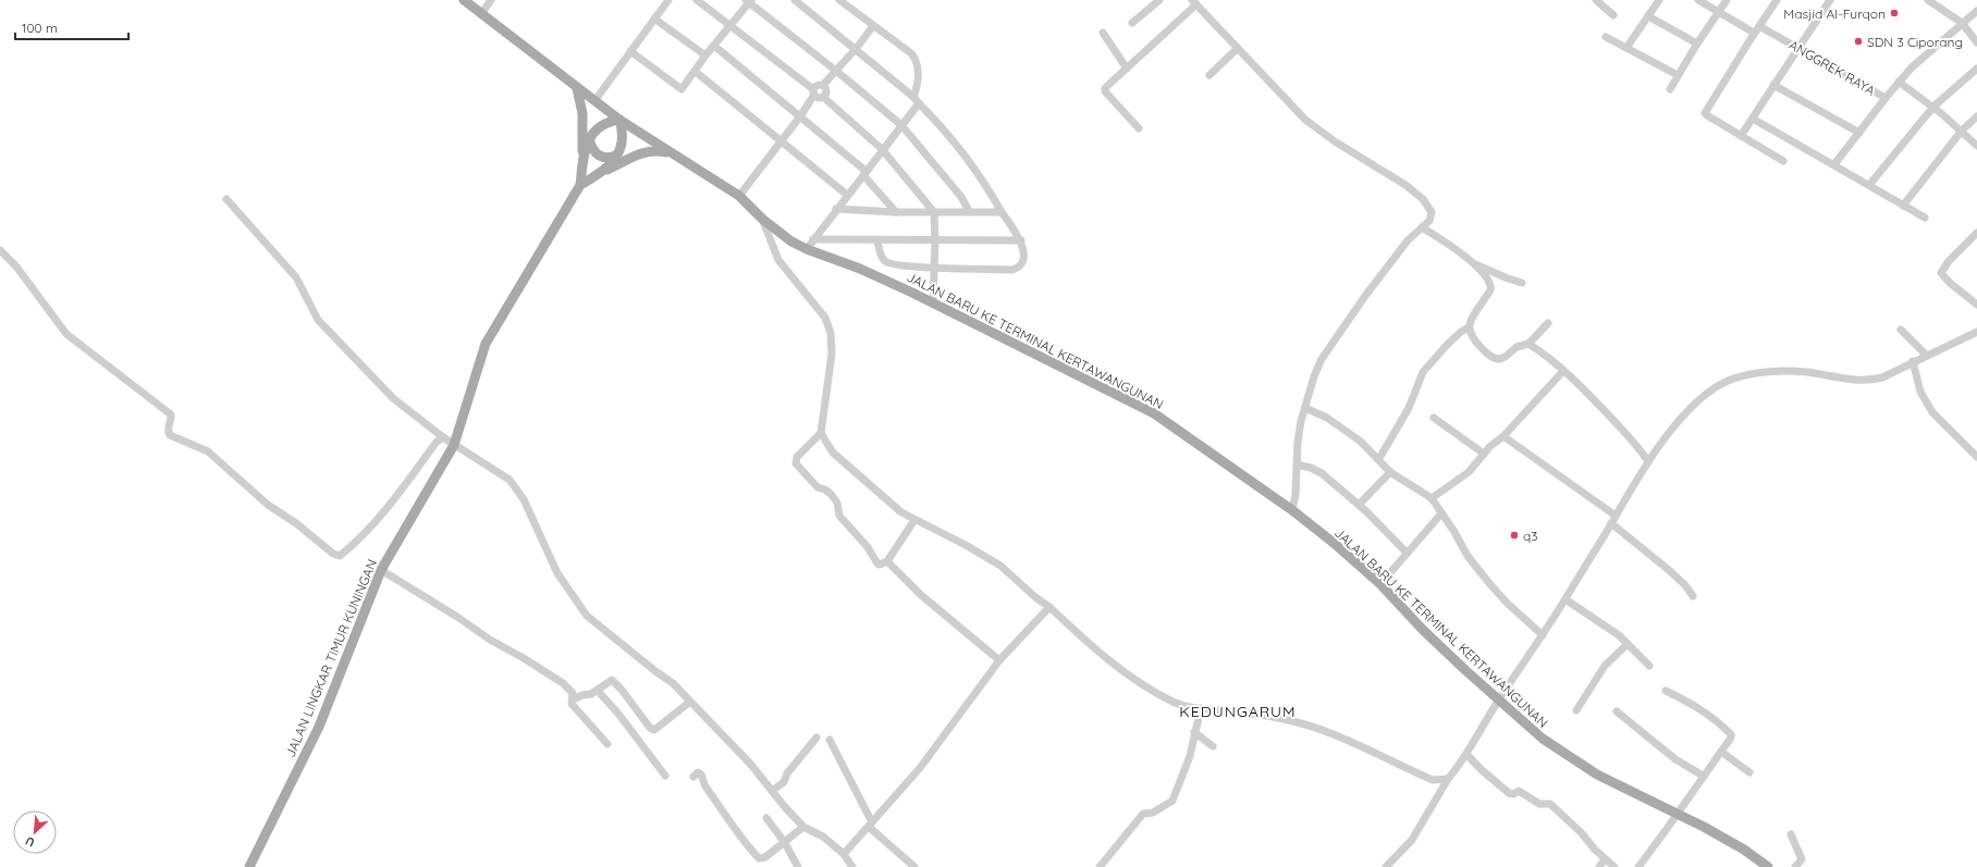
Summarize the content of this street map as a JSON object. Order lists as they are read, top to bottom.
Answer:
{
  "streets": {
    "main road": ["JALAN BARU KE TERMINAL KERTAWANGUNAN", "JALAN LINGKAR TIMUR KUNINGAN"],
    "street": ["ANGGREK RAYA"]
  },
  "crossings": [
    ["JALAN BARU KE TERMINAL KERTAWANGUNAN", "JALAN LINGKAR TIMUR KUNINGAN"]
  ],
  "districts": ["KEDUNGARUM"],
  "places": ["Masjid Al-Furqon", "SDN 3 Ciporang", "q3"],
  "scale_bar": "100 m",
  "north": "bottom left"
}
